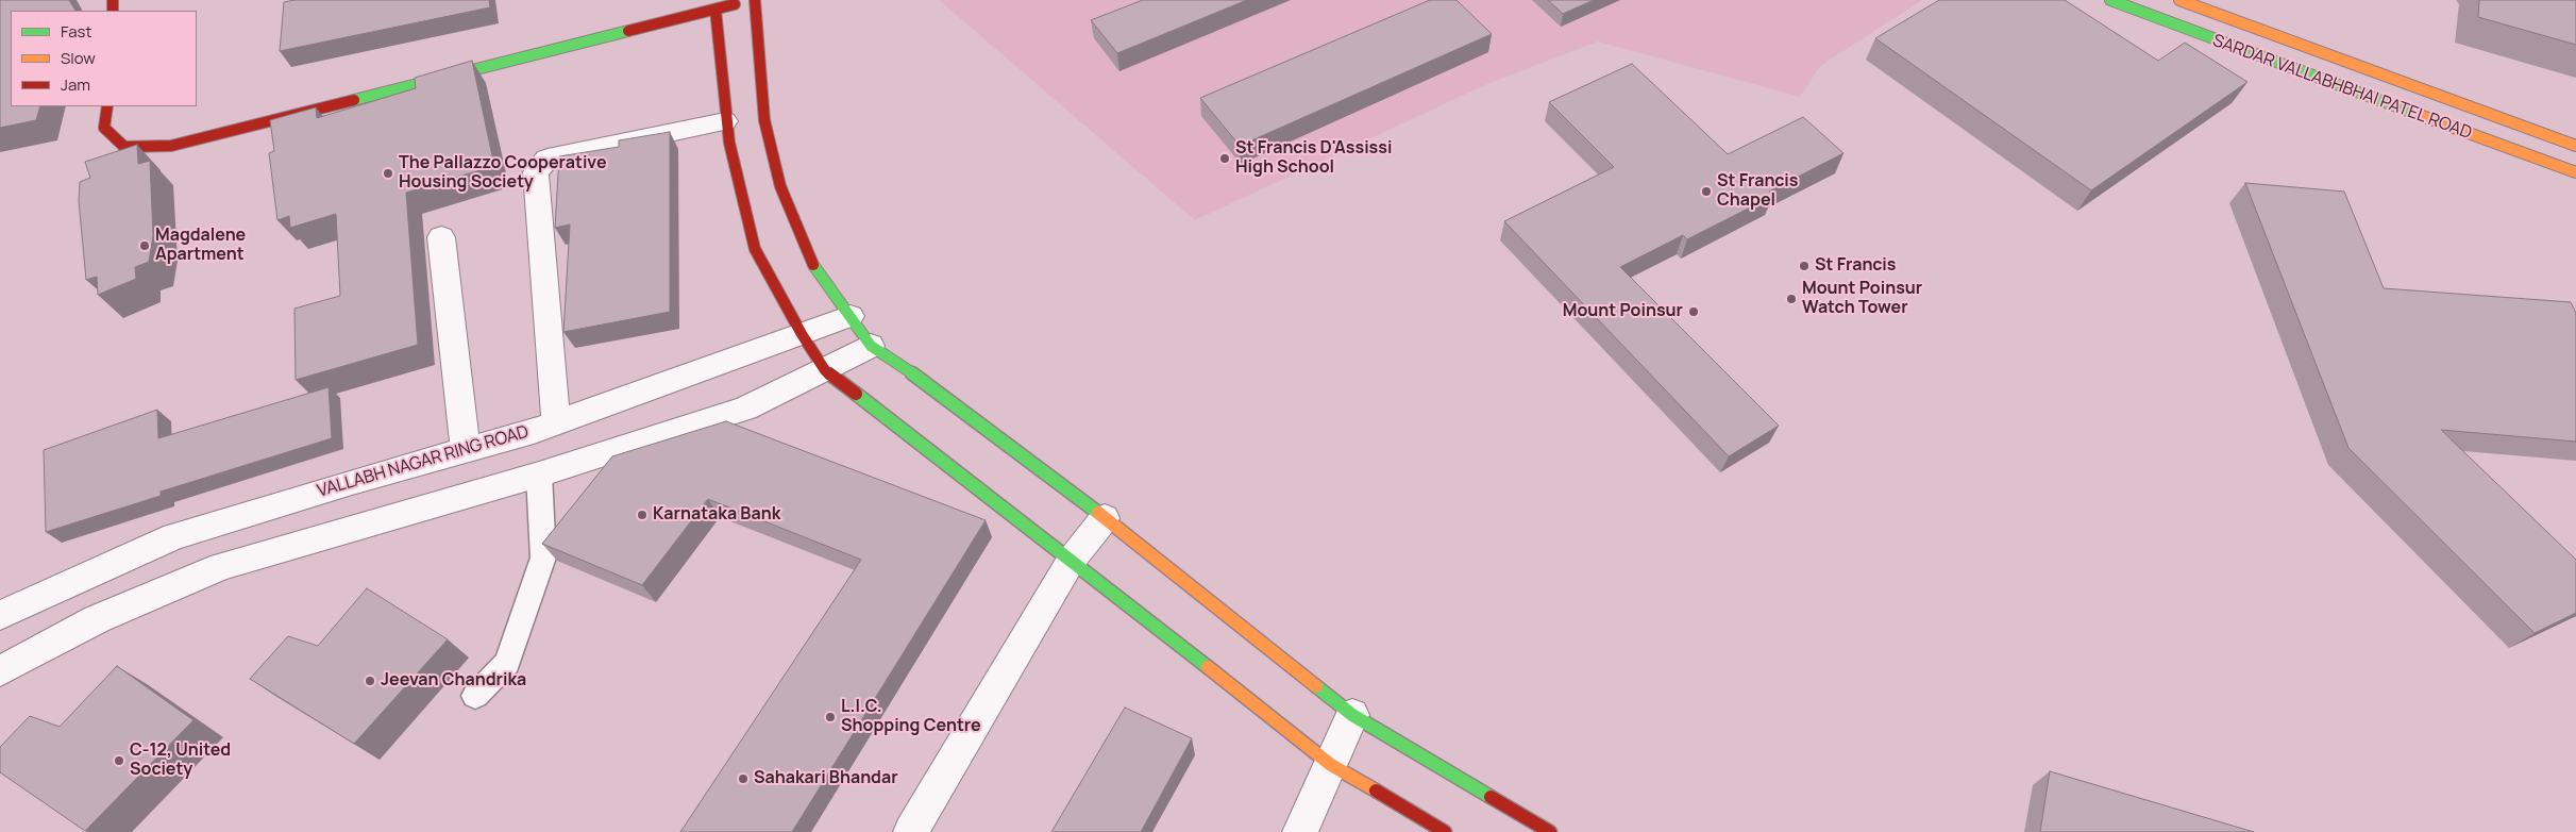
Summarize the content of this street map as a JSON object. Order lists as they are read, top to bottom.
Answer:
{
  "streets": {
    "street": ["SARDAR VALLABHBHAI PATEL ROAD", "VALLABH NAGAR RING ROAD"]
  },
  "places": [
    "St Francis D'Assissi High School",
    "The Pallazzo Cooperative Housing Society",
    "St Francis Chapel",
    "Magdalene Apartment",
    "St Francis",
    "Mount Poinsur Watch Tower",
    "Mount Poinsur",
    "Karnataka Bank",
    "Jeevan Chandrika",
    "L.I.C. Shopping Centre",
    "C-12, United Society",
    "Sahakari Bhandar"
  ],
  "legend": ["Fast", "Slow", "Jam"]
}
